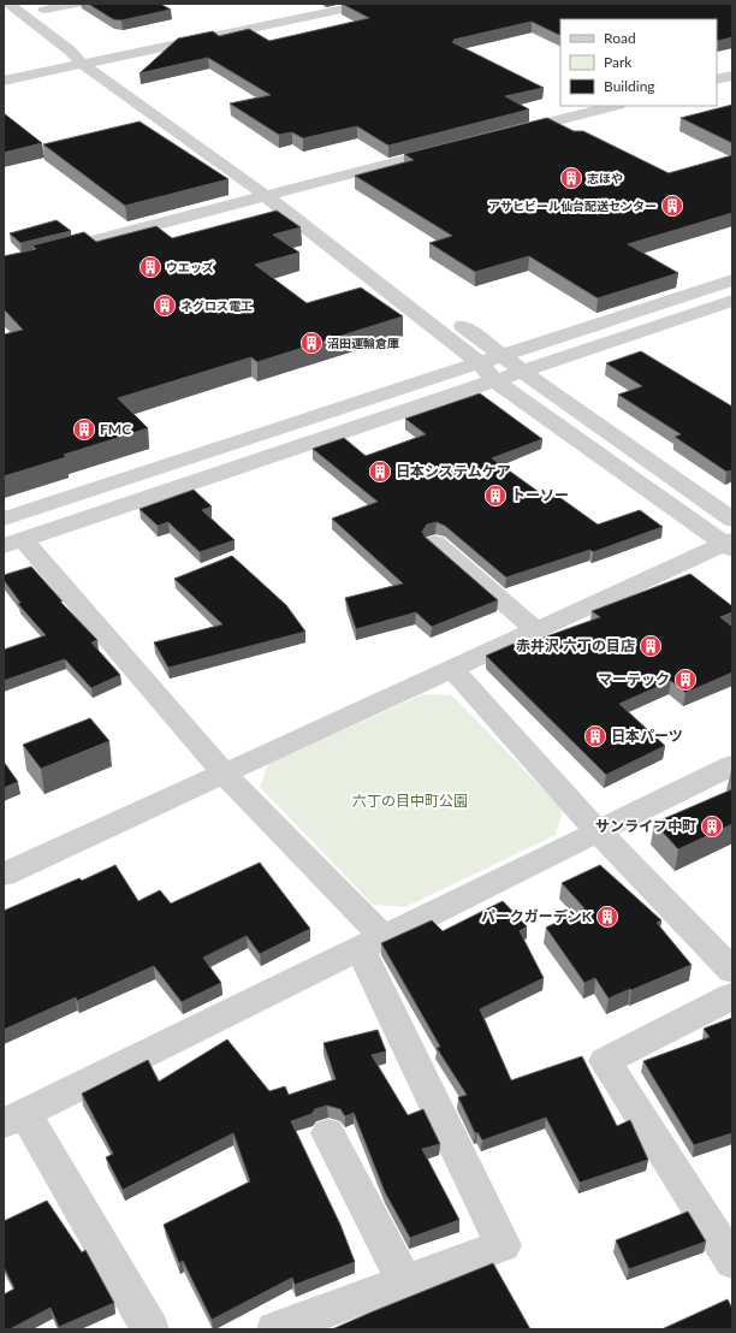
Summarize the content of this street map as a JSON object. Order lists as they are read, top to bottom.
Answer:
{
  "parks": ["六丁の目中町公園"],
  "places": {
    "building": [
      "志ほや",
      "アサヒビール仙台配送センター",
      "ウエッズ",
      "ネグロス電工",
      "沼田運輸倉庫",
      "FMC",
      "日本システムケア",
      "トーソー",
      "赤井沢 六丁の目店",
      "マーテック",
      "日本パーツ",
      "サンライフ中町",
      "パークガーデンK"
    ]
  },
  "legend": ["Road", "Park", "Building"]
}
